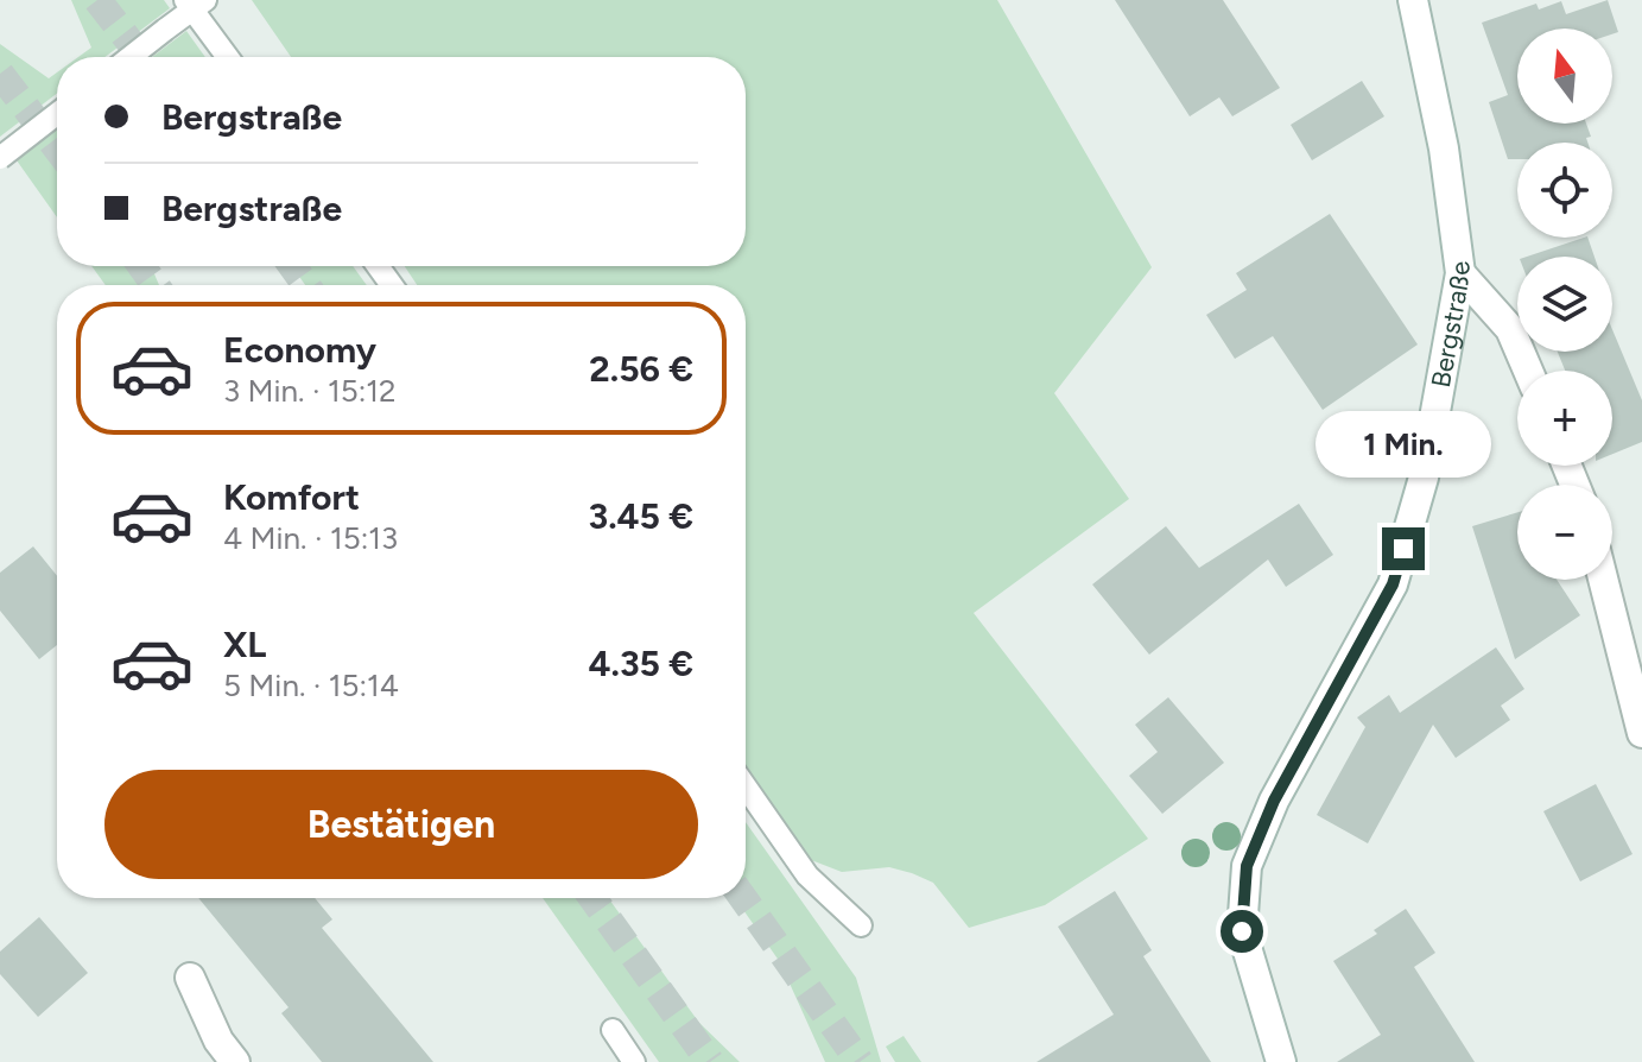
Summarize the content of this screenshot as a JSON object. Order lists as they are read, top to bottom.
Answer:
{
  "streets": {
    "street": ["Bergstraße"]
  },
  "north": "top",
  "page": {
    "map_buttons": ["+", "−"],
    "banner": ["Bergstraße", "Bergstraße"],
    "list": [
      {
        "name": "Economy",
        "note": "3 Min. · 15:12",
        "value": "2.56 €"
      },
      {
        "name": "Komfort",
        "note": "4 Min. · 15:13",
        "value": "3.45 €"
      },
      {
        "name": "XL",
        "note": "5 Min. · 15:14",
        "value": "4.35 €"
      }
    ],
    "bubble": "1 Min.",
    "buttons": "Bestätigen"
  }
}
